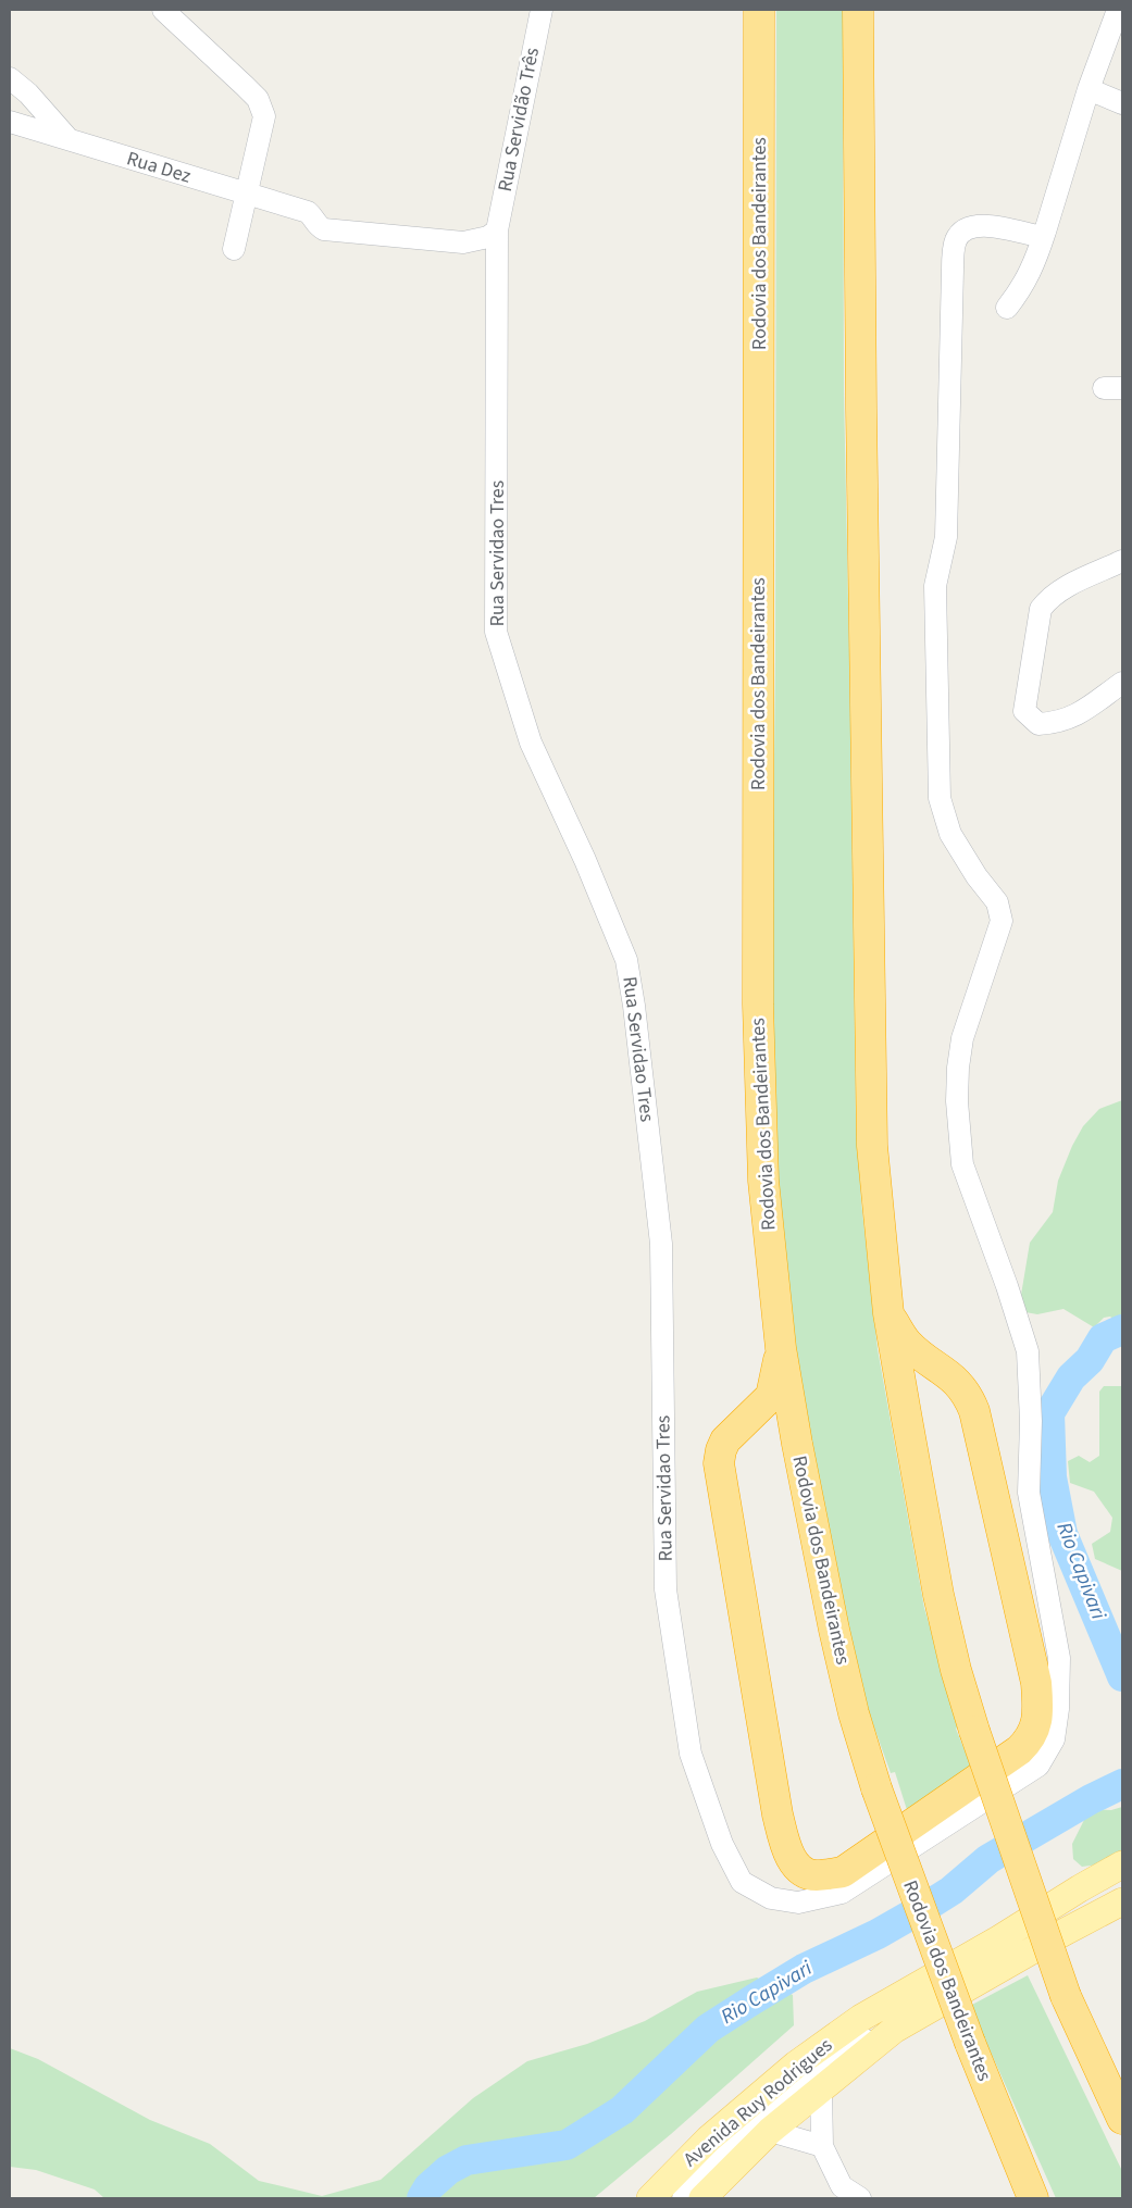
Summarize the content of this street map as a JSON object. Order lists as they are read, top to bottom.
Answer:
{
  "streets": {
    "highway": ["Rodovia dos Bandeirantes"],
    "main road": ["Avenida Ruy Rodrigues"],
    "street": ["Rua Servidão Três", "Rua Dez", "Rua Servidao Tres"]
  },
  "crossings": [
    ["Rua Servidão Três", "Rua Dez"],
    ["Rua Servidão Três", "Rua Servidao Tres"],
    ["Rua Dez", "Rua Servidao Tres"]
  ],
  "water": ["Rio Capivari"]
}
